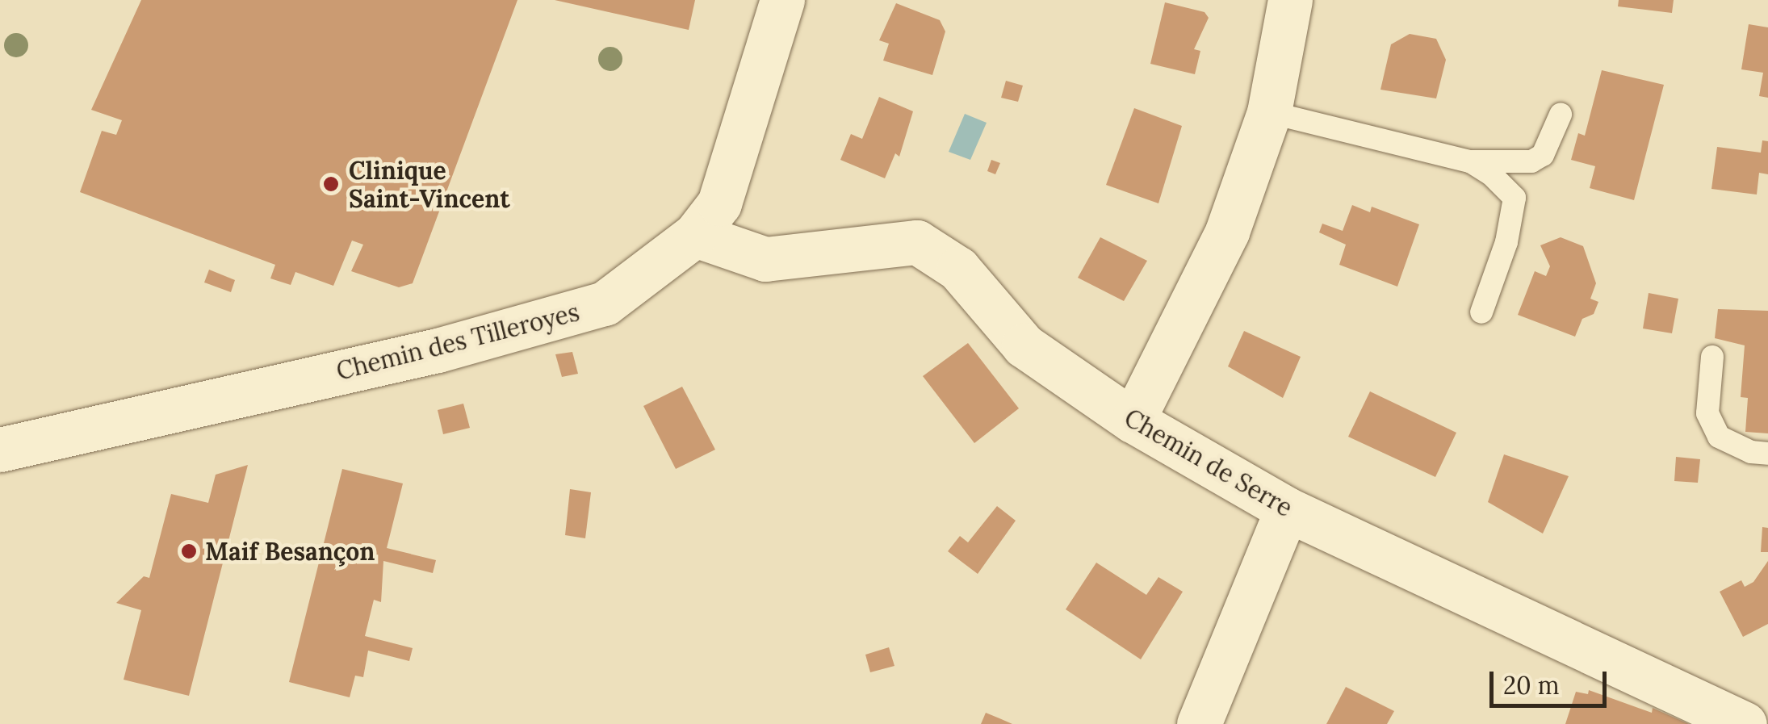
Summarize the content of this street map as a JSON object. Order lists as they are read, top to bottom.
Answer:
{
  "streets": {
    "street": ["Chemin des Tilleroyes", "Chemin de Serre"]
  },
  "crossings": [
    ["Chemin des Tilleroyes", "Chemin de Serre"]
  ],
  "places": ["Clinique Saint-Vincent", "Maif Besançon"],
  "scale_bar": "20 m"
}
